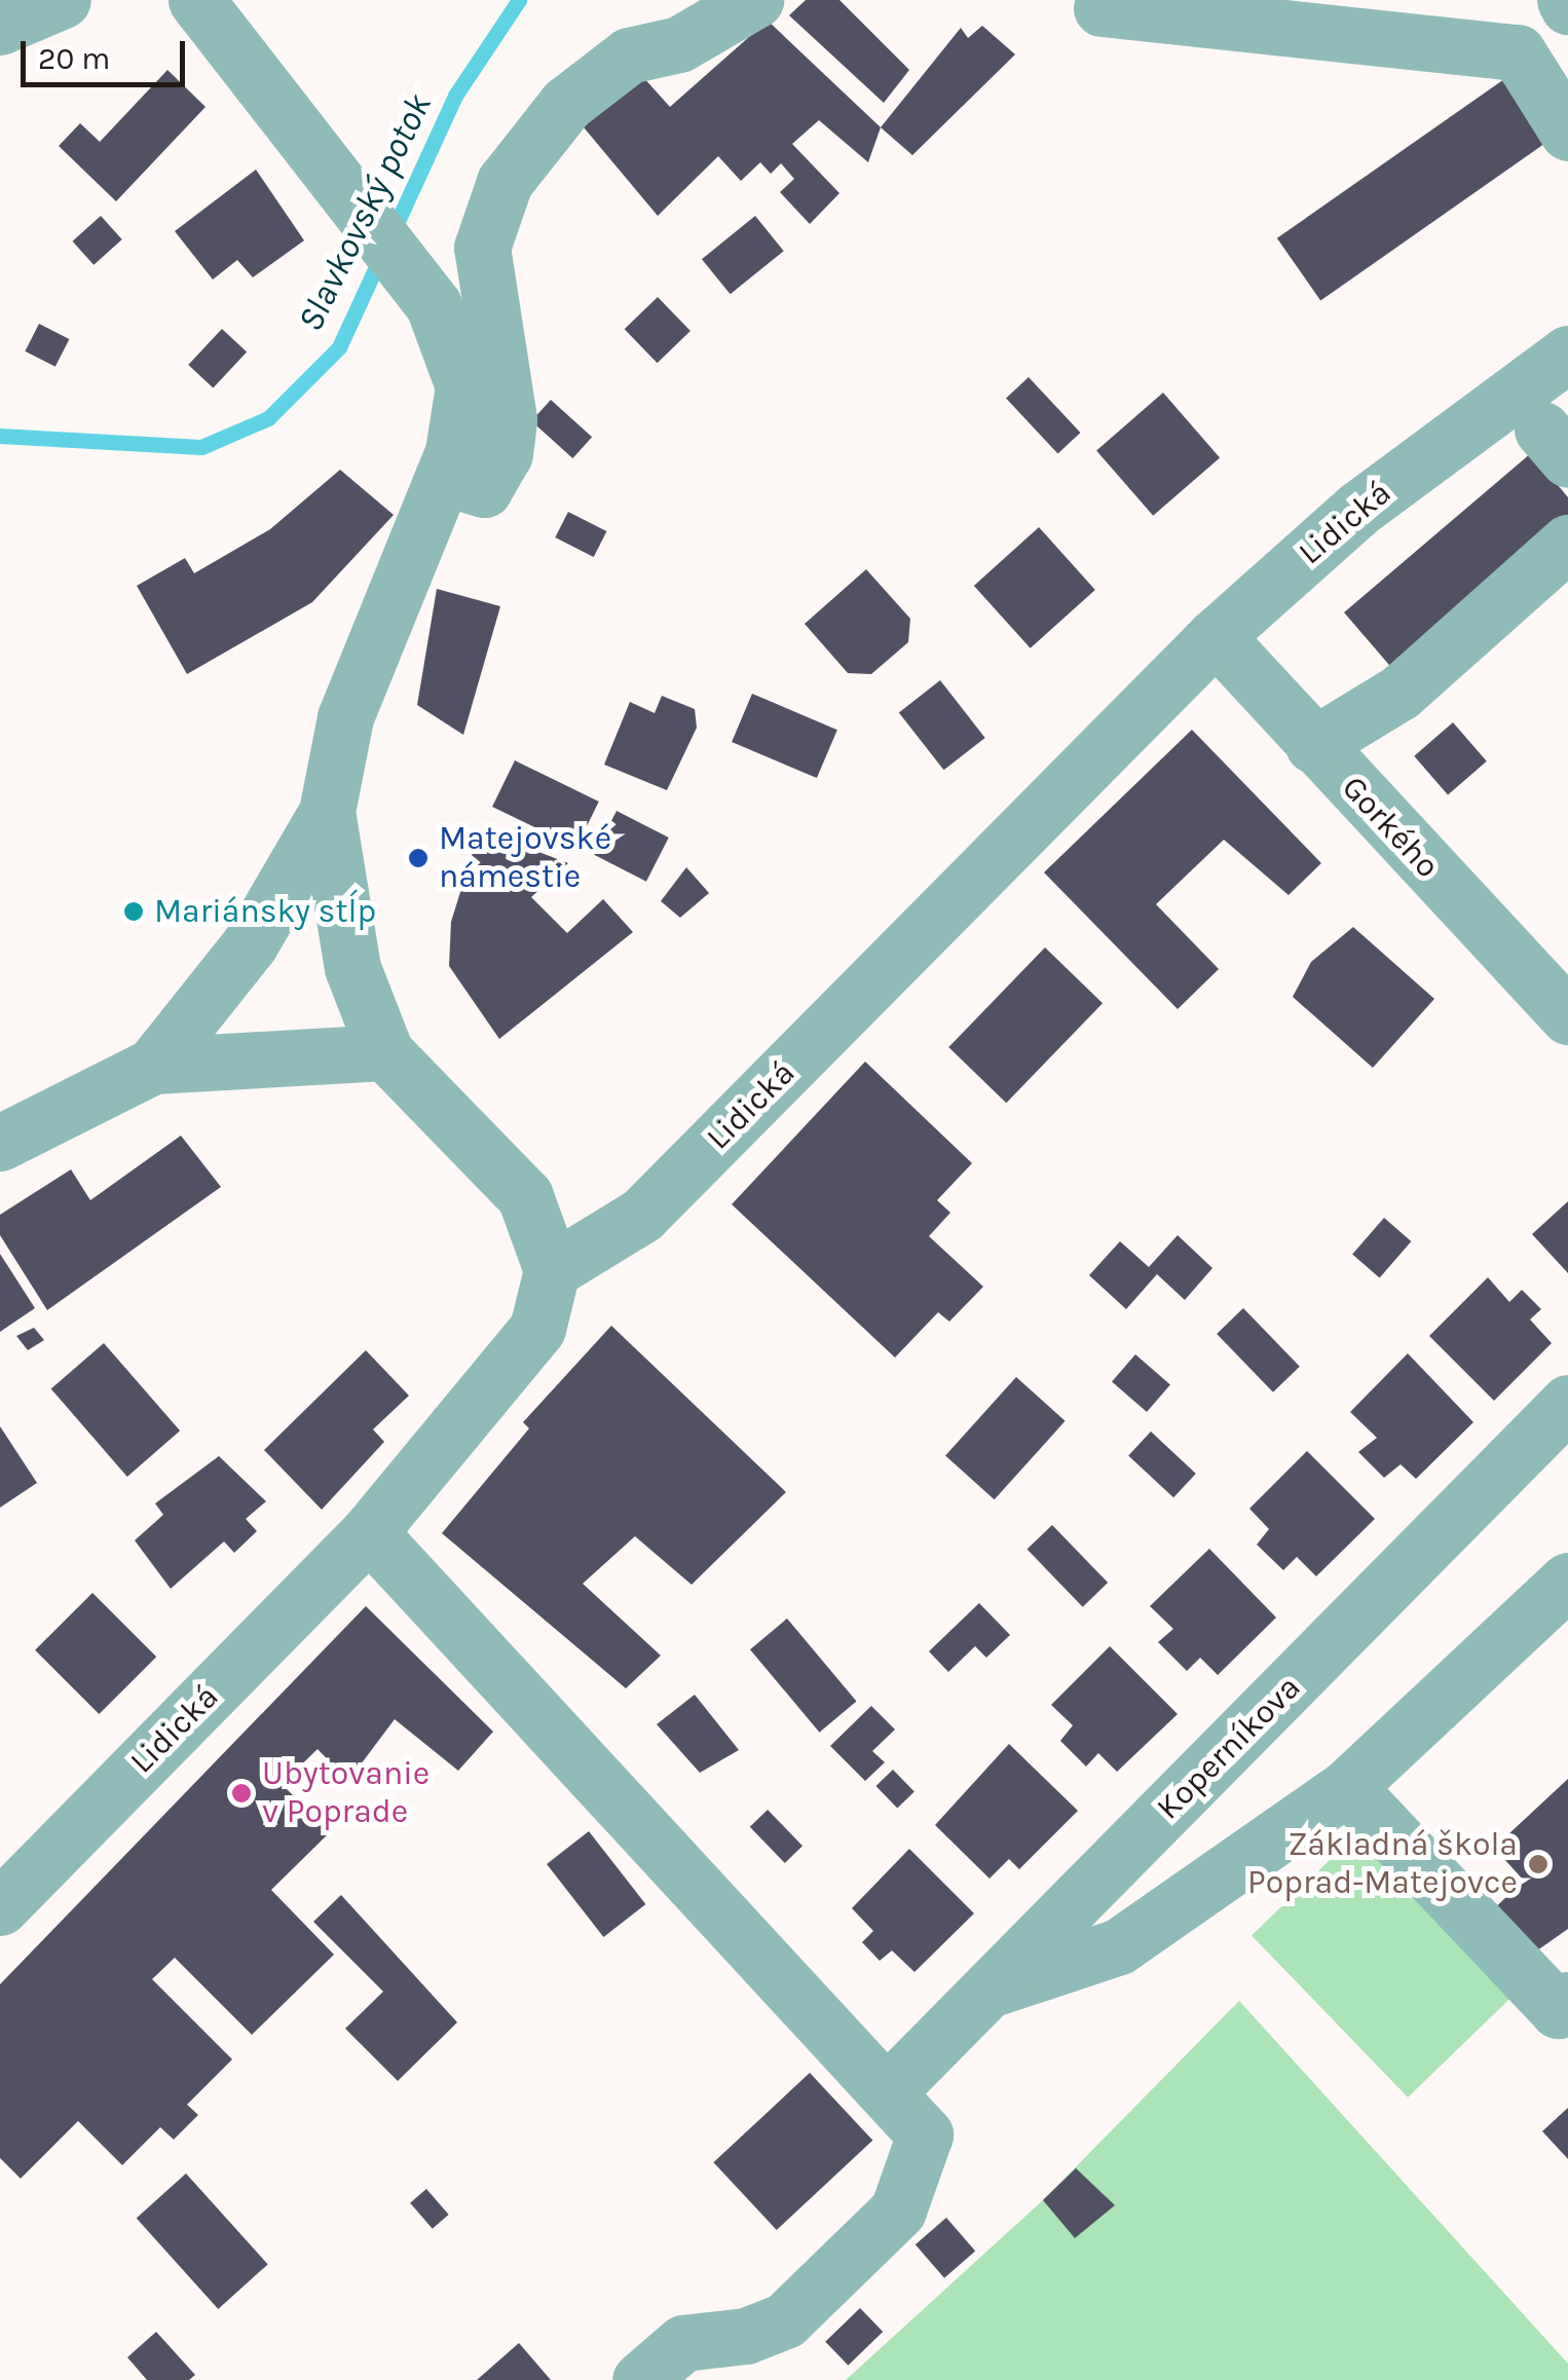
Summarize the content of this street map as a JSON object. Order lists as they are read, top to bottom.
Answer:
{
  "streets": {
    "street": ["Lidická", "Gorkého", "Koperníkova"]
  },
  "crossings": [
    ["Lidická", "Gorkého"]
  ],
  "water": ["Slavkovský potok"],
  "places": [
    "Matejovské námestie",
    "Mariánsky stĺp",
    "Ubytovanie v Poprade",
    "Základná škola Poprad-Matejovce"
  ],
  "scale_bar": "20 m"
}
